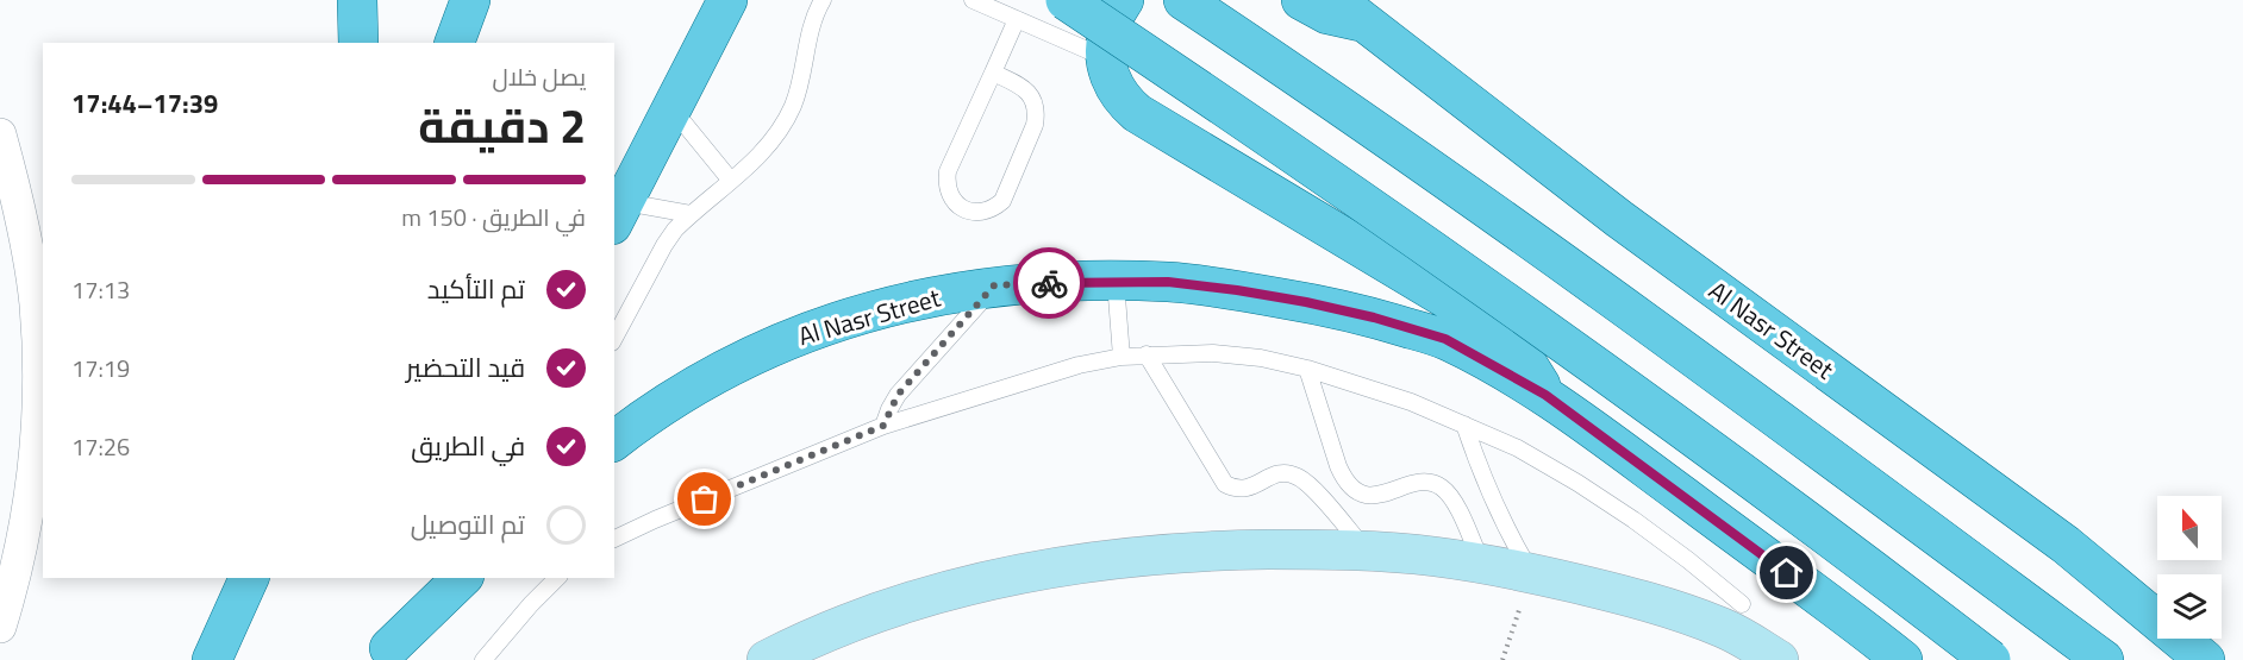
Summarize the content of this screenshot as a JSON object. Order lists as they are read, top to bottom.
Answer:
{
  "streets": {
    "main road": ["Al Nasr Street"]
  },
  "north": "top",
  "page": {
    "heading": ["2 دقيقة", "يصل خلال", "17:39–17:44"],
    "bar": "في الطريق · 150 m",
    "list": [
      ["تم التأكيد", "17:13"],
      ["قيد التحضير", "17:19"],
      ["في الطريق", "17:26"],
      "تم التوصيل"
    ]
  }
}
